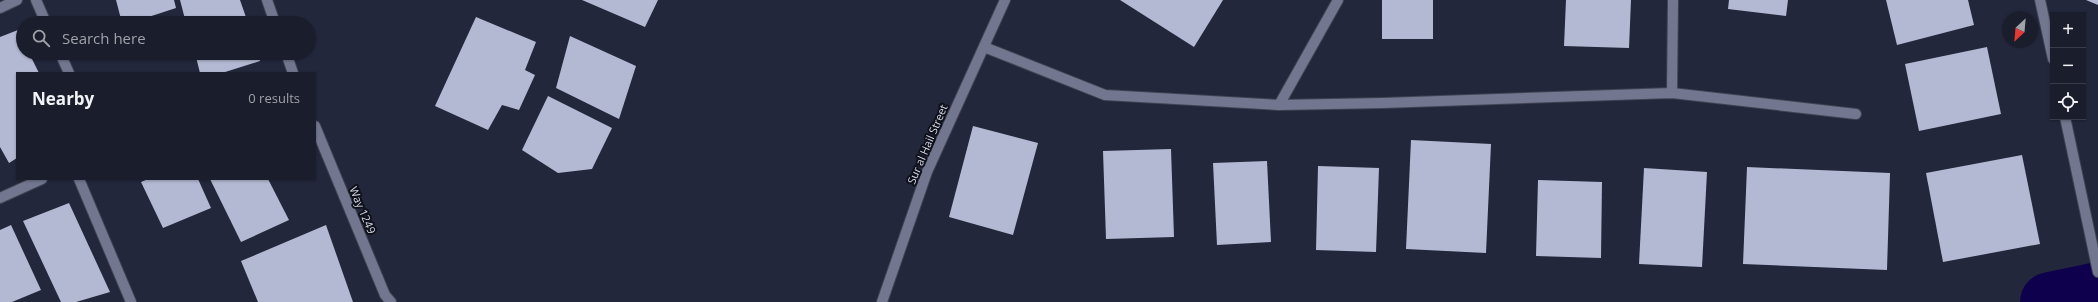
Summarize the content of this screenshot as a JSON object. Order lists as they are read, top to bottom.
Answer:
{
  "streets": {
    "street": ["Sur al Hail Street", "Way 1249"]
  },
  "north": "bottom left",
  "page": {
    "map_buttons": ["+", "−"],
    "search": "Search here",
    "heading": ["Nearby", "0 results"]
  }
}
